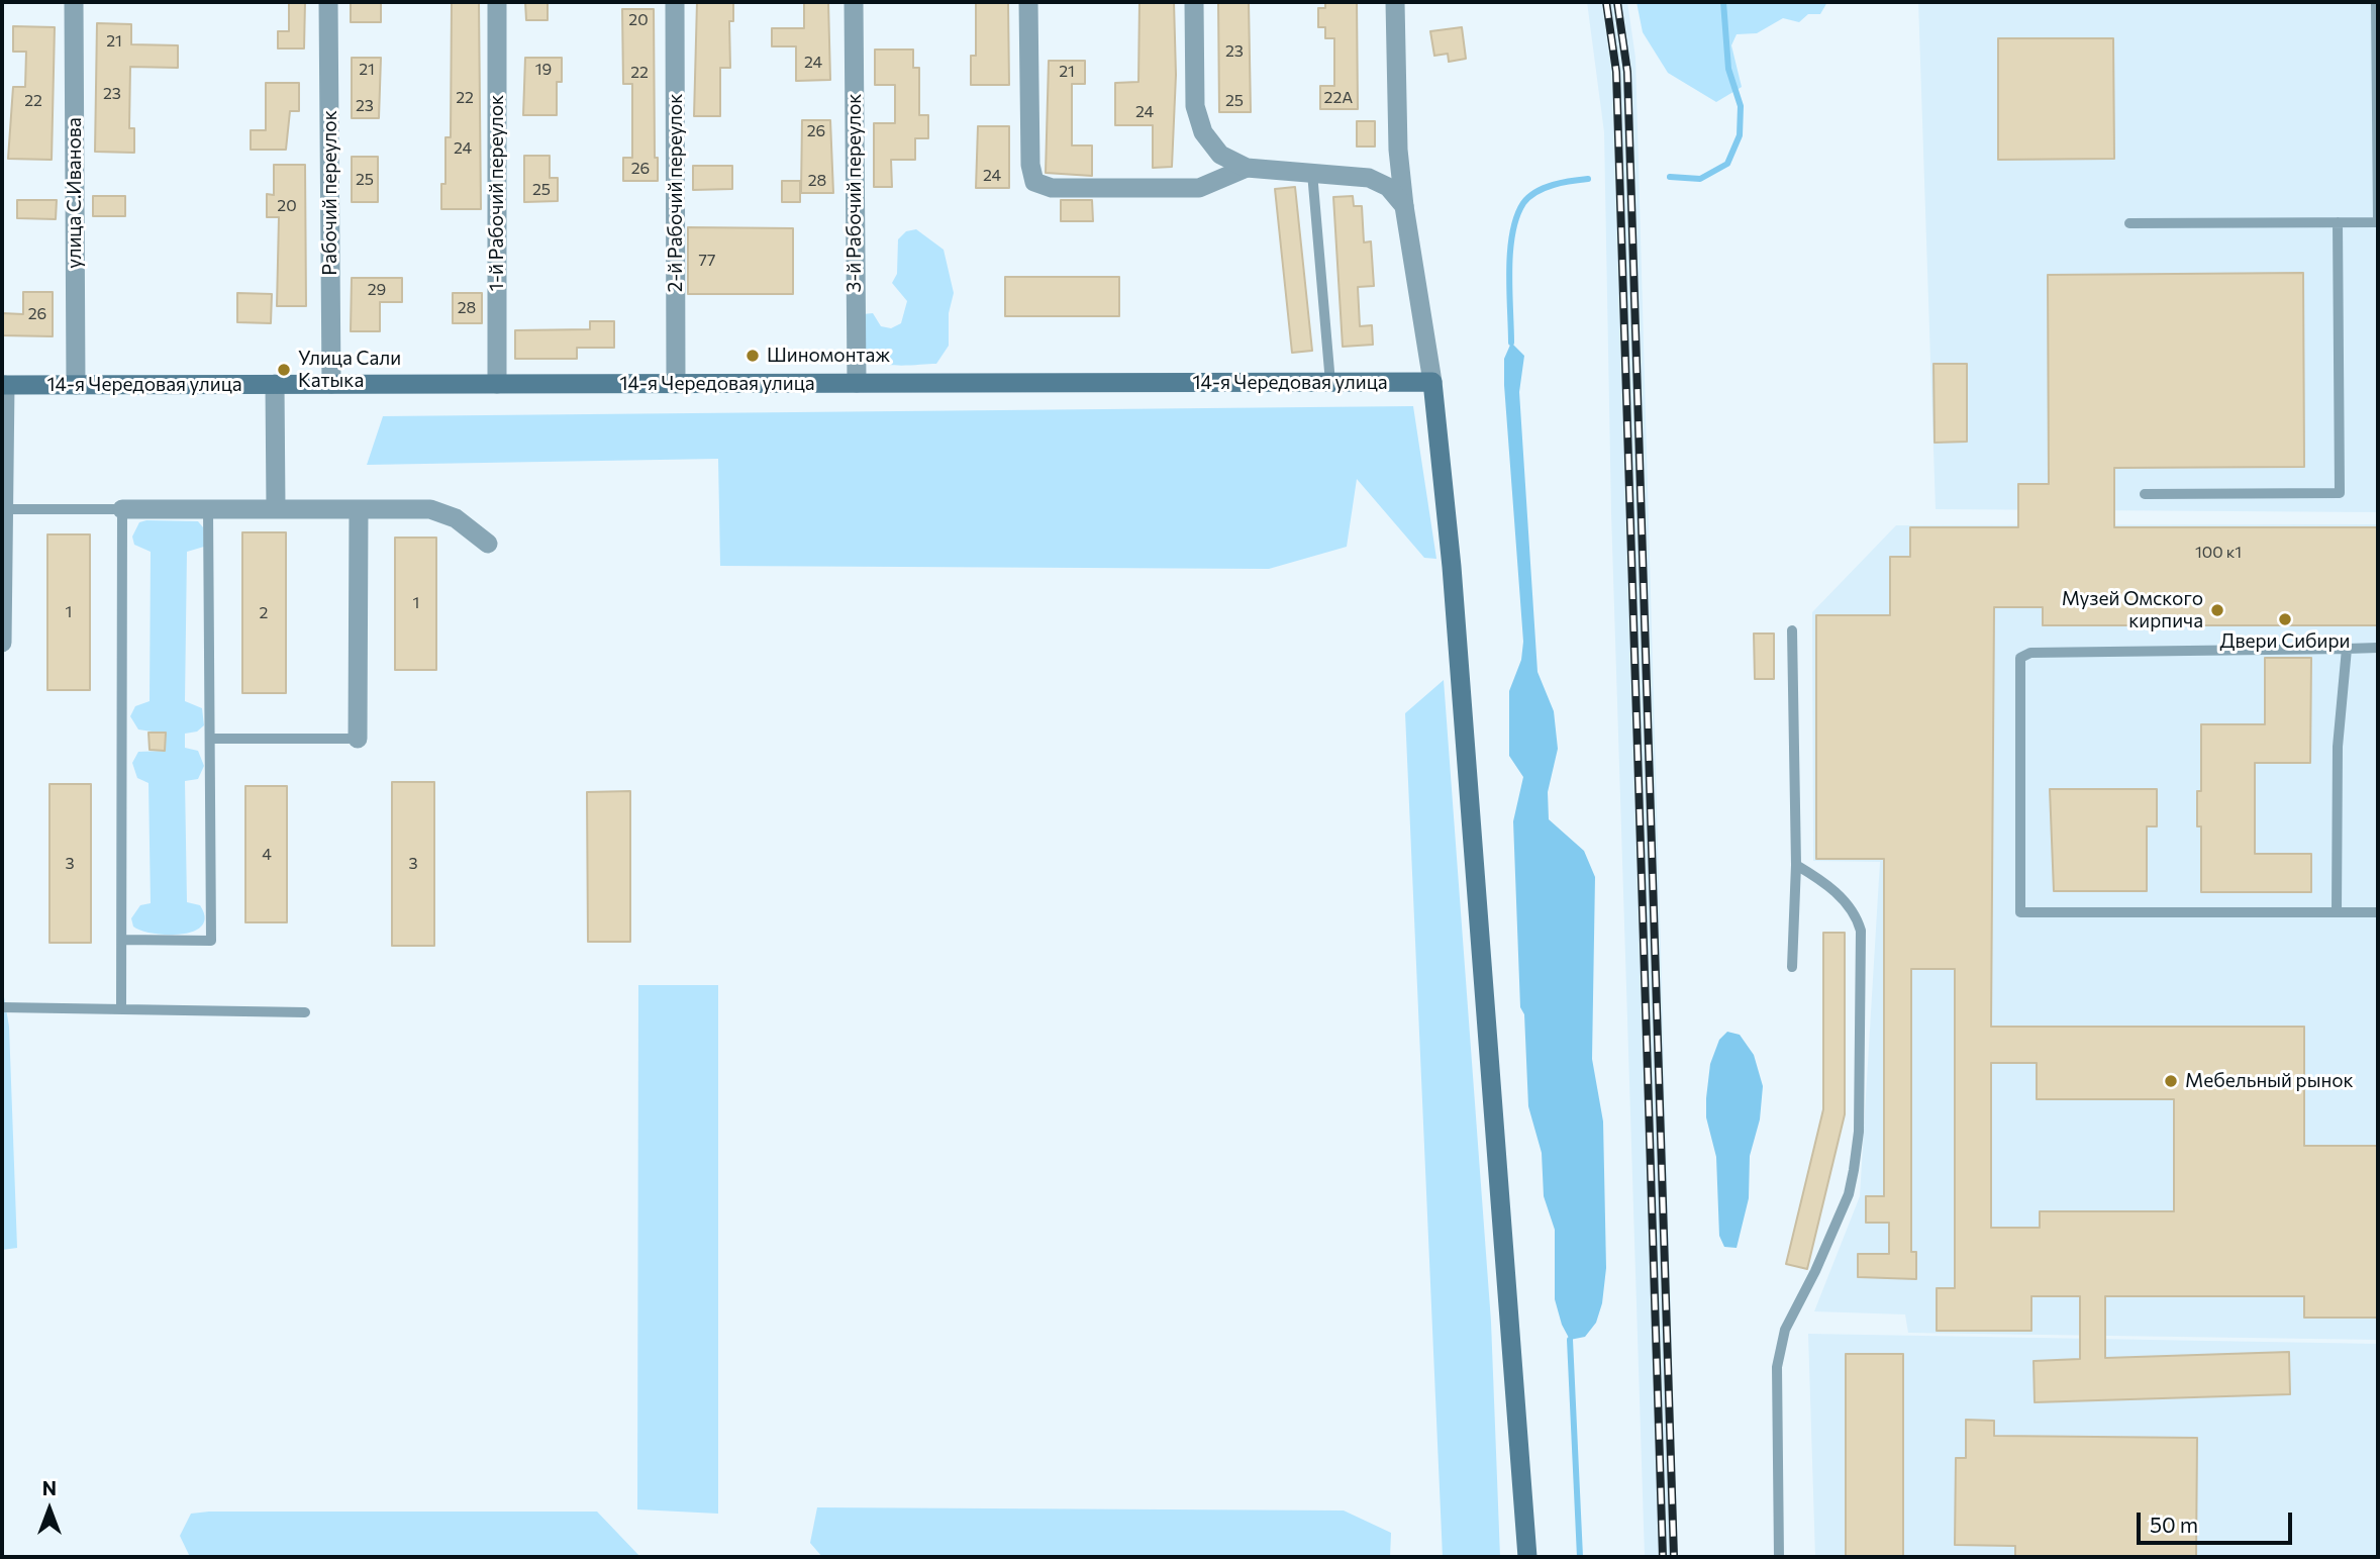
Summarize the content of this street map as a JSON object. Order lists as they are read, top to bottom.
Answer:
{
  "streets": {
    "main road": ["14-я Чередовая улица"],
    "street": [
      "улица С.Иванова",
      "Рабочий переулок",
      "1-й Рабочий переулок",
      "2-й Рабочий переулок",
      "3-й Рабочий переулок"
    ]
  },
  "crossings": [
    ["улица С.Иванова", "14-я Чередовая улица"],
    ["Рабочий переулок", "14-я Чередовая улица"],
    ["1-й Рабочий переулок", "14-я Чередовая улица"],
    ["2-й Рабочий переулок", "14-я Чередовая улица"],
    ["3-й Рабочий переулок", "14-я Чередовая улица"]
  ],
  "places": [
    "Шиномонтаж",
    "Улица Сали Катыка",
    "Музей Омского кирпича",
    "Двери Сибири",
    "Мебельный рынок"
  ],
  "house_numbers": [
    "20",
    "21",
    "23",
    "24",
    "21",
    "19",
    "21",
    "22",
    "23",
    "22",
    "22А",
    "22",
    "25",
    "23",
    "24",
    "26",
    "24",
    "26",
    "24",
    "25",
    "28",
    "25",
    "20",
    "77",
    "29",
    "28",
    "26",
    "100 к1",
    "1",
    "1",
    "2",
    "4",
    "3",
    "3"
  ],
  "scale_bar": "50 m",
  "north": "top"
}
